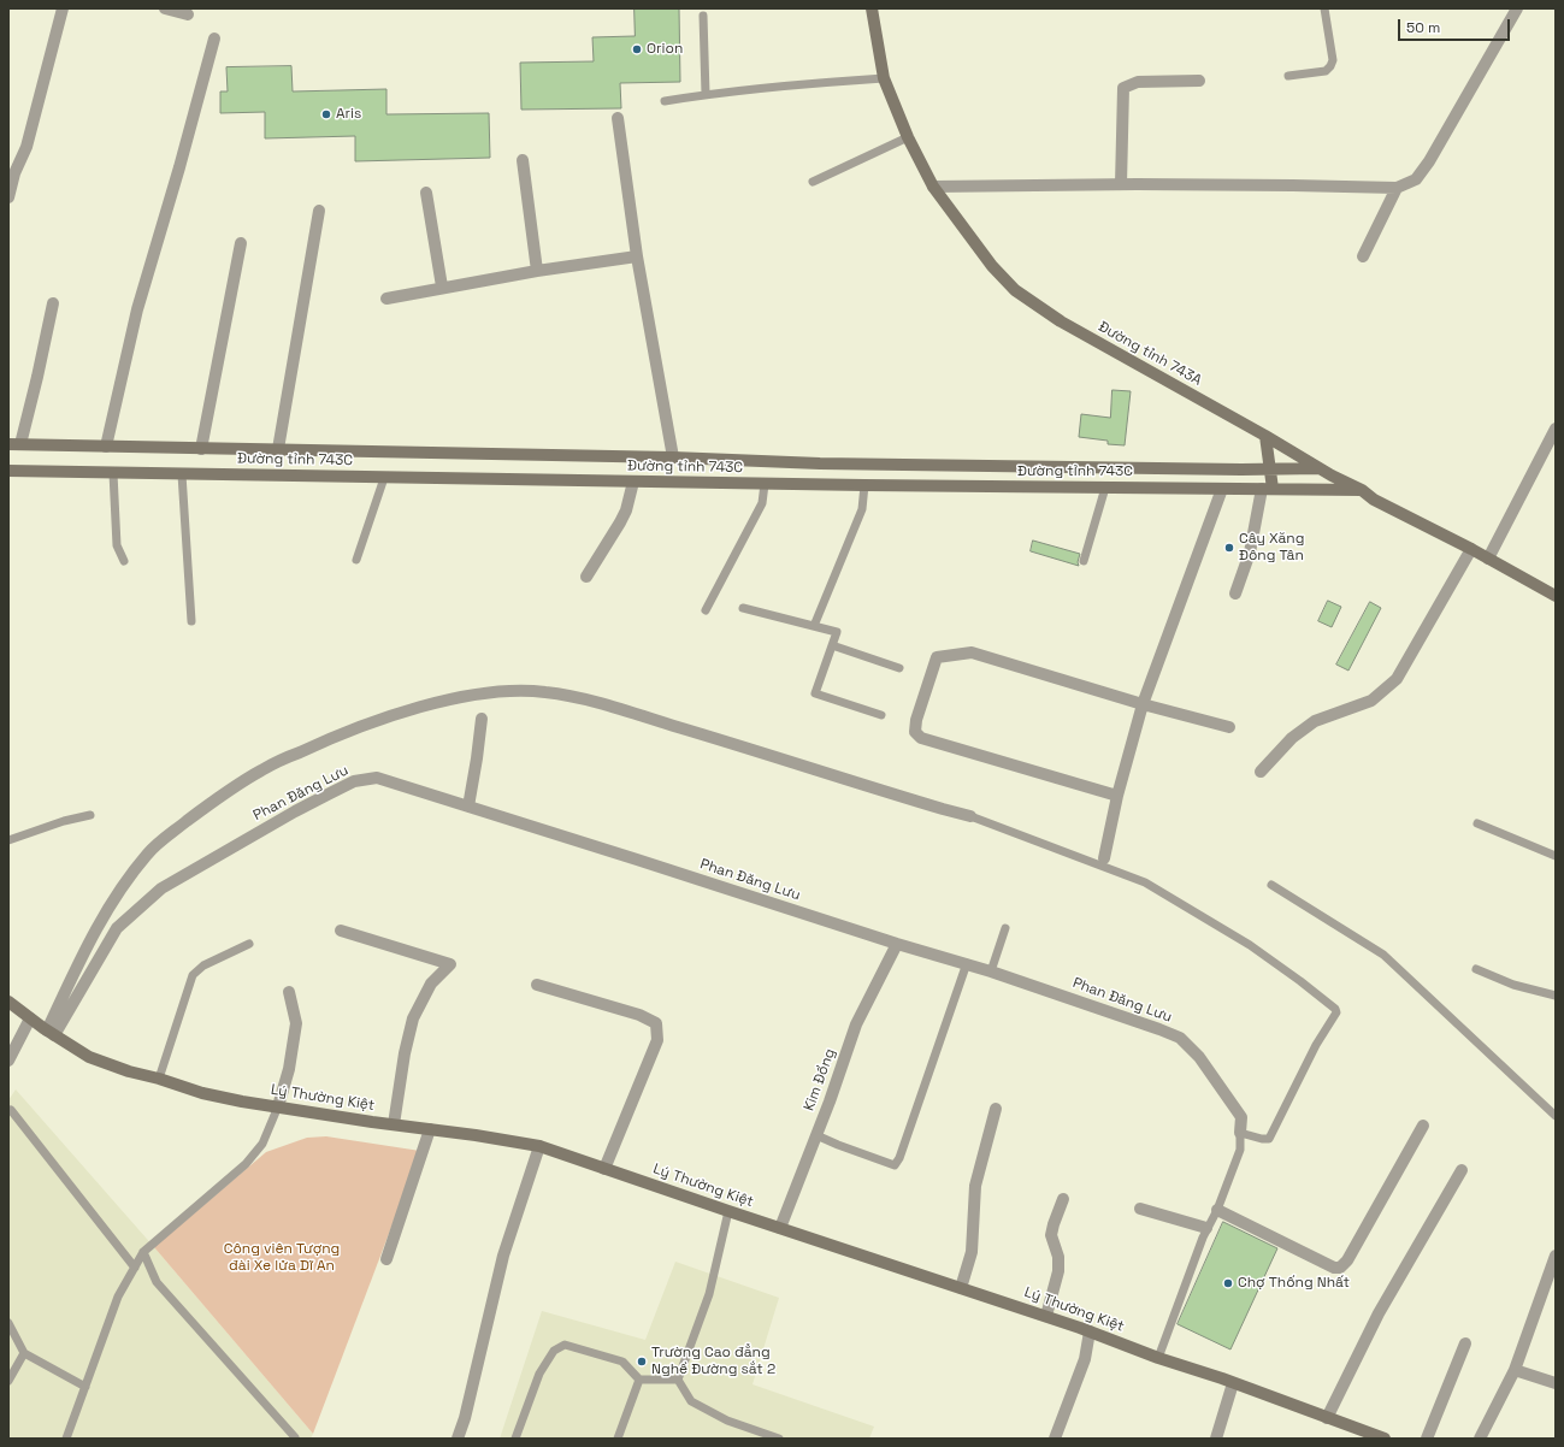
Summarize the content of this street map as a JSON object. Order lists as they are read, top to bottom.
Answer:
{
  "streets": {
    "main road": ["Đường tỉnh 743A", "Đường tỉnh 743C", "Lý Thường Kiệt"],
    "street": ["Phan Đăng Lưu", "Kim Đồng"]
  },
  "crossings": [
    ["Đường tỉnh 743A", "Đường tỉnh 743C"],
    ["Phan Đăng Lưu", "Kim Đồng"],
    ["Phan Đăng Lưu", "Lý Thường Kiệt"],
    ["Kim Đồng", "Lý Thường Kiệt"]
  ],
  "parks": ["Công viên Tượng đài Xe lửa Dĩ An"],
  "places": [
    "Orion",
    "Aris",
    "Cây Xăng Đông Tân",
    "Chợ Thống Nhất",
    "Trường Cao đẳng Nghề Đường sắt 2"
  ],
  "scale_bar": "50 m"
}
